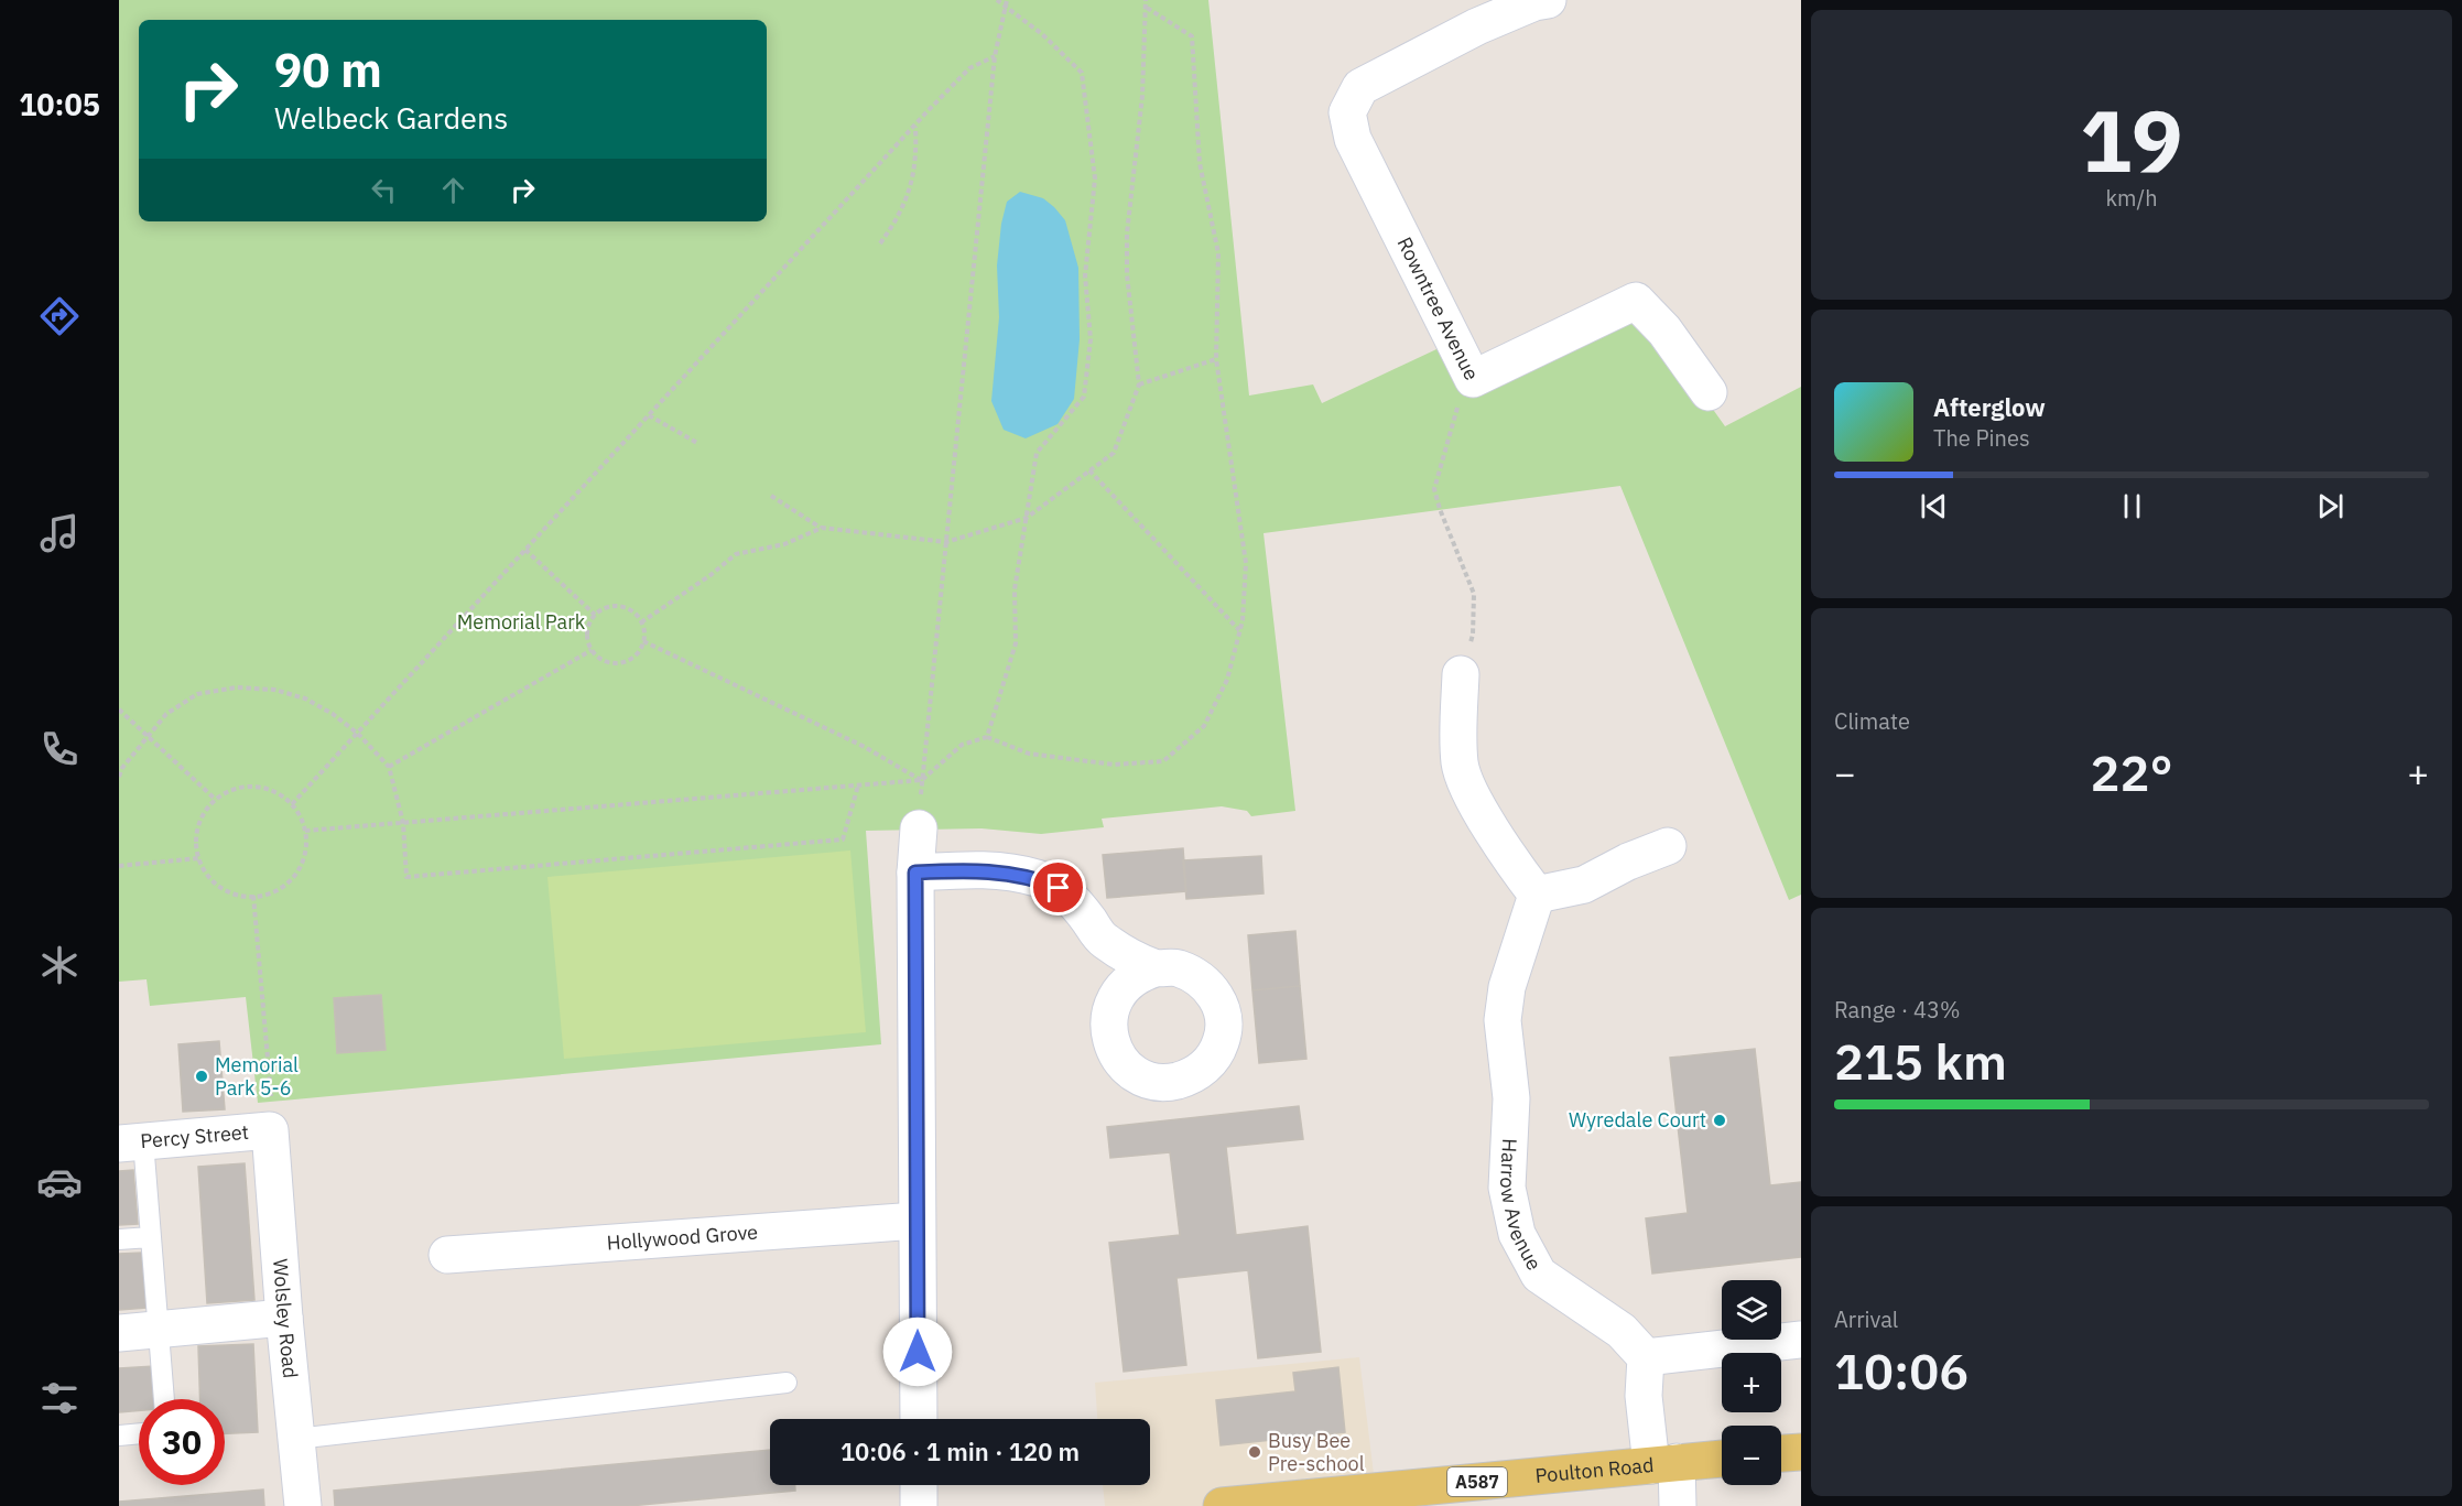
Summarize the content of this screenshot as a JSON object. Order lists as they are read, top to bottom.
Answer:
{
  "streets": {
    "main road": ["Poulton Road", "A587"],
    "street": [
      "Rowntree Avenue",
      "Percy Street",
      "Harrow Avenue",
      "Hollywood Grove",
      "Wolsley Road"
    ]
  },
  "crossings": [
    ["Percy Street", "Wolsley Road"]
  ],
  "parks": ["Memorial Park"],
  "places": ["Memorial Park 5-6", "Wyredale Court", "Busy Bee Pre-school"],
  "page": {
    "tabs": "10:05",
    "tile": [
      ["19", "km/h"],
      "Climate",
      ["Range · 43%", "215 km"],
      ["Arrival", "10:06"]
    ],
    "turn": ["90 m", "Welbeck Gardens"],
    "song": ["Afterglow", "The Pines"],
    "heat": ["−", "22°", "+"],
    "map_buttons": ["+", "−"],
    "limit": "30",
    "trip": "10:06 · 1 min · 120 m"
  }
}
